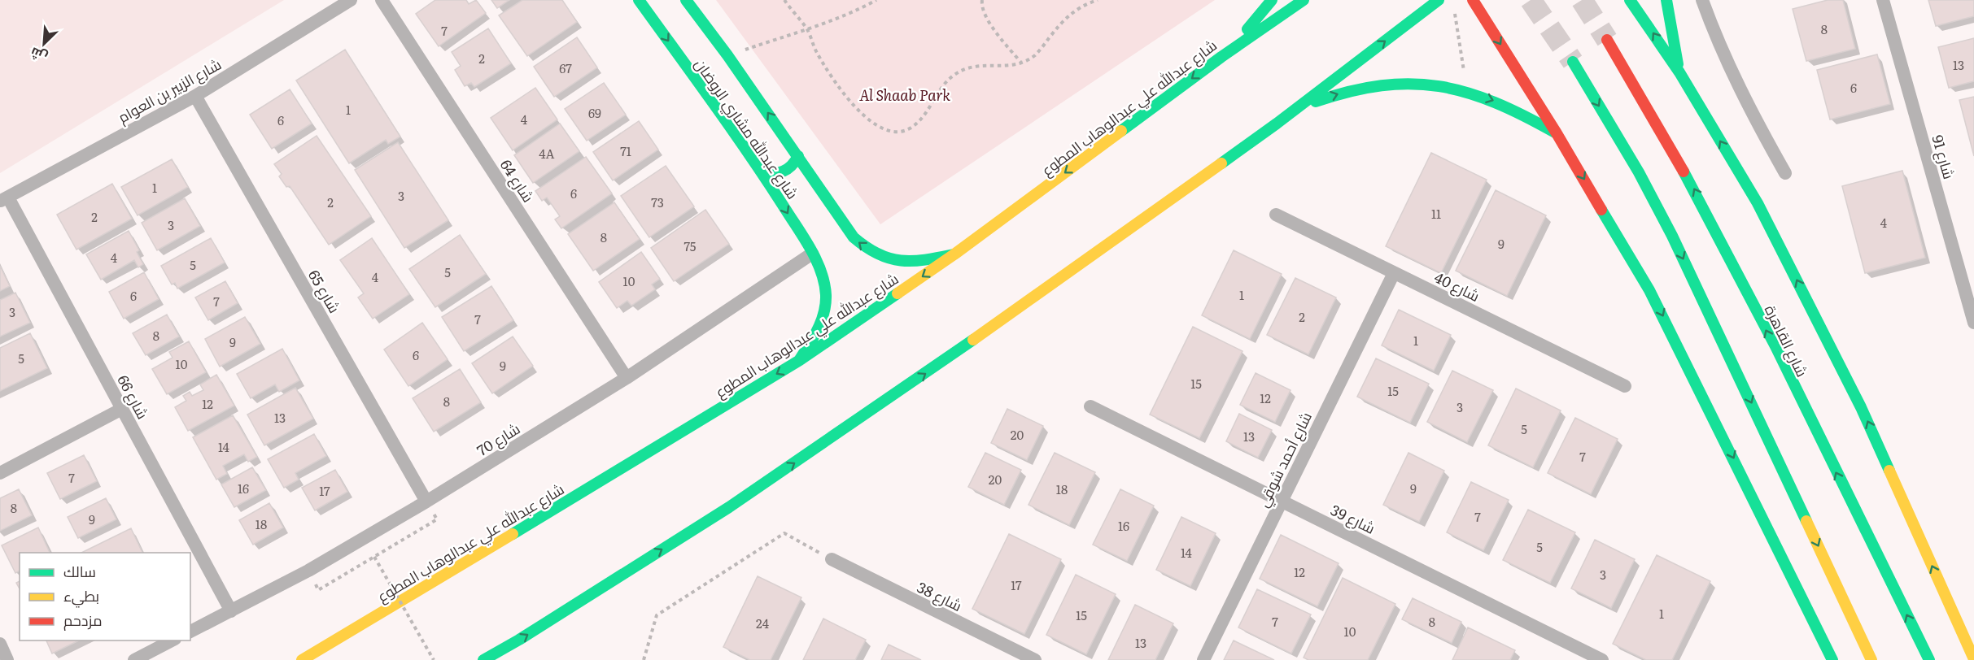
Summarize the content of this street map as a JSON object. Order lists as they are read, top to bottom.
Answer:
{
  "streets": {
    "main road": ["شارع عبدالله علي عبدالوهاب المطوع", "شارع عبدالله مشاري الروضان", "شارع القاهرة"],
    "street": [
      "شارع الزبير بن العوام",
      "شارع 91",
      "شارع 64",
      "شارع 40",
      "شارع 65",
      "شارع 66",
      "شارع 70",
      "شارع أحمد شوقي",
      "شارع 39",
      "شارع 38"
    ]
  },
  "crossings": [
    ["شارع الزبير بن العوام", "شارع 65"],
    ["شارع الزبير بن العوام", "شارع 66"],
    ["شارع عبدالله علي عبدالوهاب المطوع", "شارع عبدالله مشاري الروضان"],
    ["شارع عبدالله مشاري الروضان", "شارع 70"],
    ["شارع 64", "شارع 70"],
    ["شارع 40", "شارع أحمد شوقي"],
    ["شارع 65", "شارع 70"],
    ["شارع 66", "شارع 70"],
    ["شارع أحمد شوقي", "شارع 39"]
  ],
  "parks": ["Al Shaab Park"],
  "house_numbers": [
    "8",
    "7",
    "2",
    "13",
    "67",
    "6",
    "1",
    "69",
    "4",
    "6",
    "71",
    "4A",
    "1",
    "6",
    "3",
    "2",
    "73",
    "11",
    "2",
    "4",
    "3",
    "8",
    "9",
    "75",
    "4",
    "5",
    "5",
    "4",
    "10",
    "1",
    "6",
    "7",
    "3",
    "2",
    "7",
    "8",
    "1",
    "9",
    "6",
    "5",
    "10",
    "9",
    "15",
    "15",
    "12",
    "8",
    "12",
    "3",
    "13",
    "5",
    "20",
    "13",
    "14",
    "7",
    "7",
    "20",
    "16",
    "9",
    "18",
    "17",
    "8",
    "7",
    "9",
    "18",
    "16",
    "5",
    "14",
    "12",
    "3",
    "17",
    "1",
    "15",
    "7",
    "8",
    "24",
    "10",
    "13"
  ],
  "legend": ["سالك", "بطيء", "مزدحم"],
  "north": "bottom left"
}
